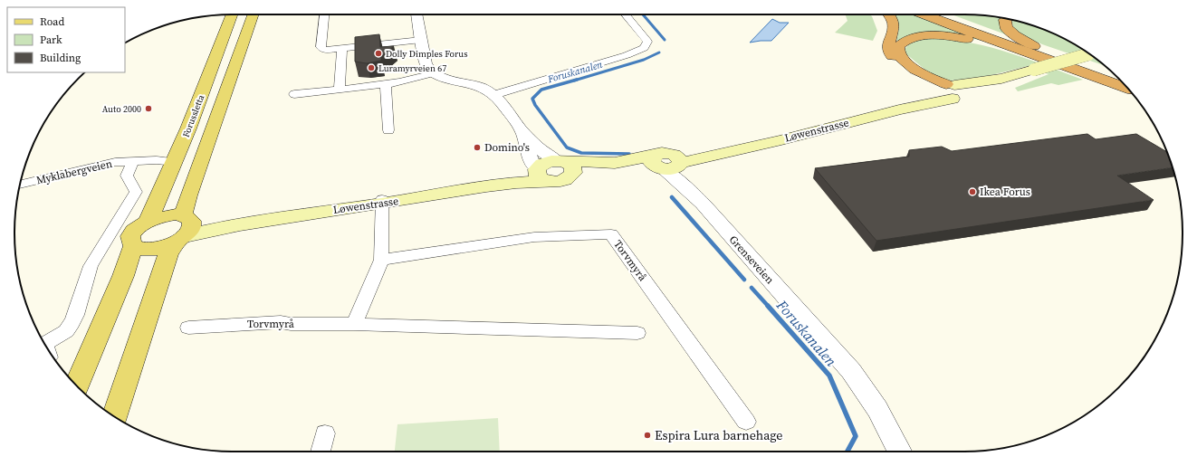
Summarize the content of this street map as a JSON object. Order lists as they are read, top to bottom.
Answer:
{
  "streets": {
    "main road": ["Forussletta", "Løwenstrasse"],
    "street": ["Myklabergveien", "Grenseveien", "Torvmyrå"]
  },
  "crossings": [
    ["Forussletta", "Myklabergveien"],
    ["Løwenstrasse", "Grenseveien"]
  ],
  "water": ["Foruskanalen"],
  "places": [
    "Dolly Dimples Forus",
    "Luramyrveien 67",
    "Auto 2000",
    "Domino's",
    "Ikea Forus",
    "Espira Lura barnehage"
  ],
  "legend": ["Road", "Park", "Building"]
}
